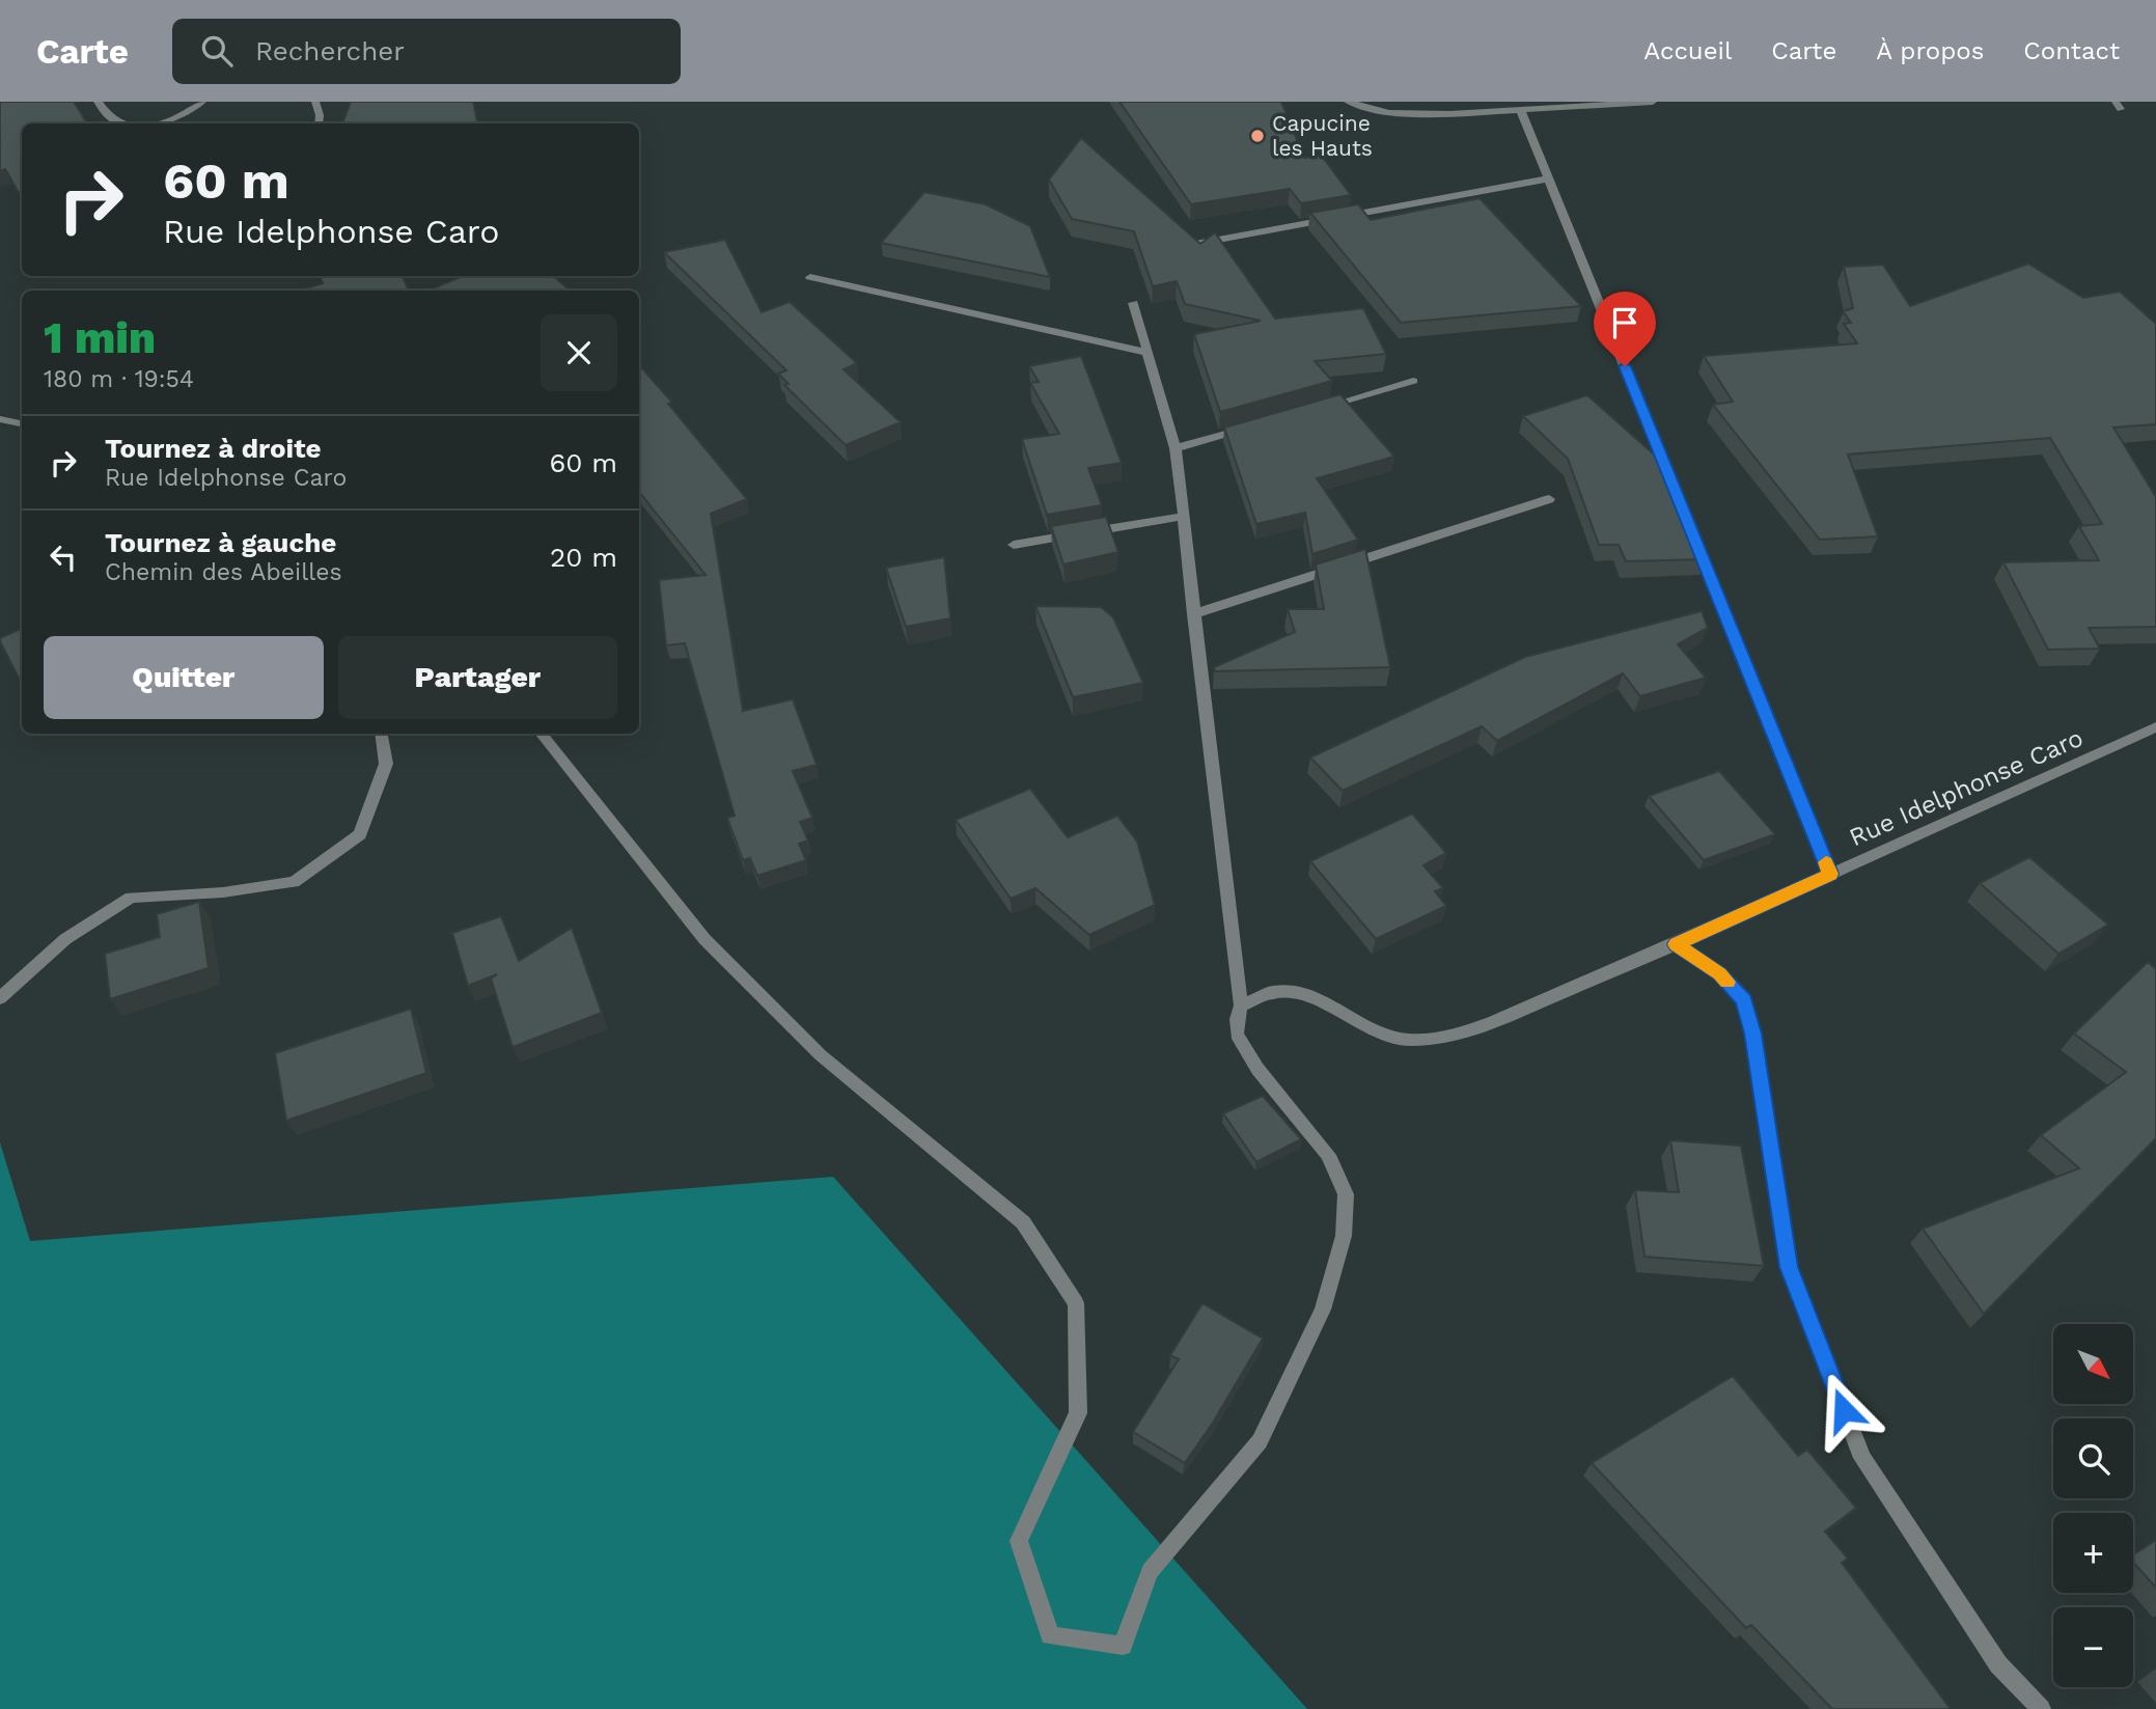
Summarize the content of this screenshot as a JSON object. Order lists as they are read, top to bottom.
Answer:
{
  "streets": {
    "street": ["Rue Idelphonse Caro"]
  },
  "places": ["Capucine les Hauts"],
  "north": "bottom right",
  "page": {
    "header": "Carte",
    "search": "Rechercher",
    "nav": [
      "Accueil",
      "Carte",
      "À propos",
      "Contact"
    ],
    "turn": ["60 m", "Rue Idelphonse Caro"],
    "heading": ["1 min", "180 m · 19:54"],
    "list": [
      {
        "name": "Tournez à droite",
        "note": "Rue Idelphonse Caro",
        "value": "60 m"
      },
      {
        "name": "Tournez à gauche",
        "note": "Chemin des Abeilles",
        "value": "20 m"
      }
    ],
    "buttons": ["Quitter", "Partager"],
    "map_buttons": ["+", "−"]
  }
}
